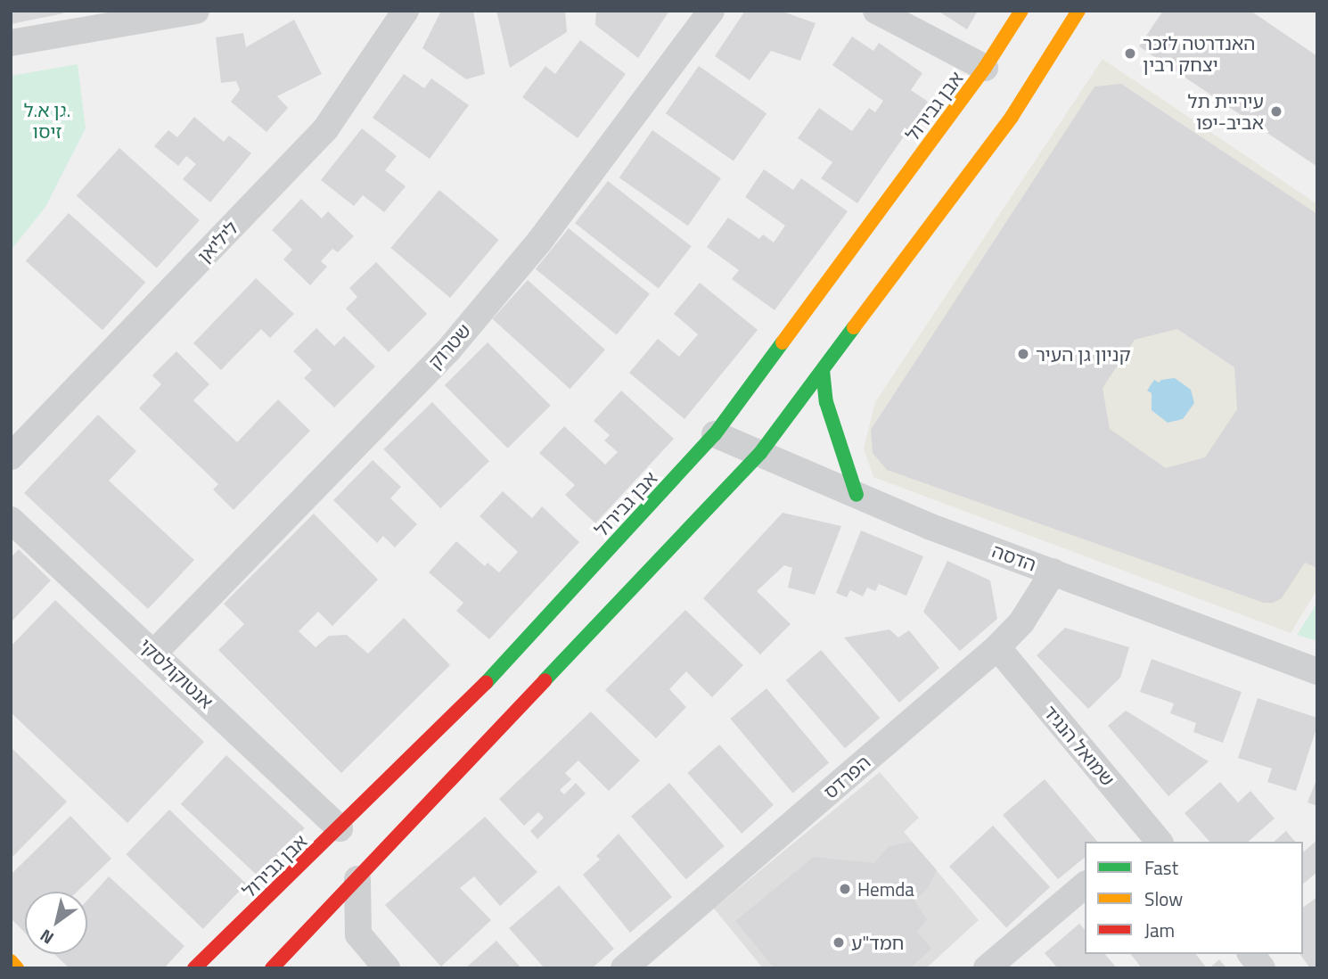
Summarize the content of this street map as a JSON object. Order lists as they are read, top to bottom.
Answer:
{
  "streets": {
    "main road": ["אבן גבירול"],
    "street": [
      "ליליאן",
      "שטרוק",
      "הדסה",
      "אנטוקולסקי",
      "שמואל הנגיד",
      "הפרדס"
    ]
  },
  "crossings": [
    ["אבן גבירול", "הדסה"],
    ["אבן גבירול", "אנטוקולסקי"],
    ["שטרוק", "אנטוקולסקי"],
    ["הדסה", "הפרדס"],
    ["שמואל הנגיד", "הפרדס"]
  ],
  "parks": ["גן א.ל. זיסו"],
  "places": [
    "האנדרטה לזכר יצחק רבין",
    "עיריית תל אביב-יפו",
    "קניון גן העיר",
    "Hemda",
    "חמד\"ע"
  ],
  "legend": ["Fast", "Slow", "Jam"],
  "north": "bottom left"
}
